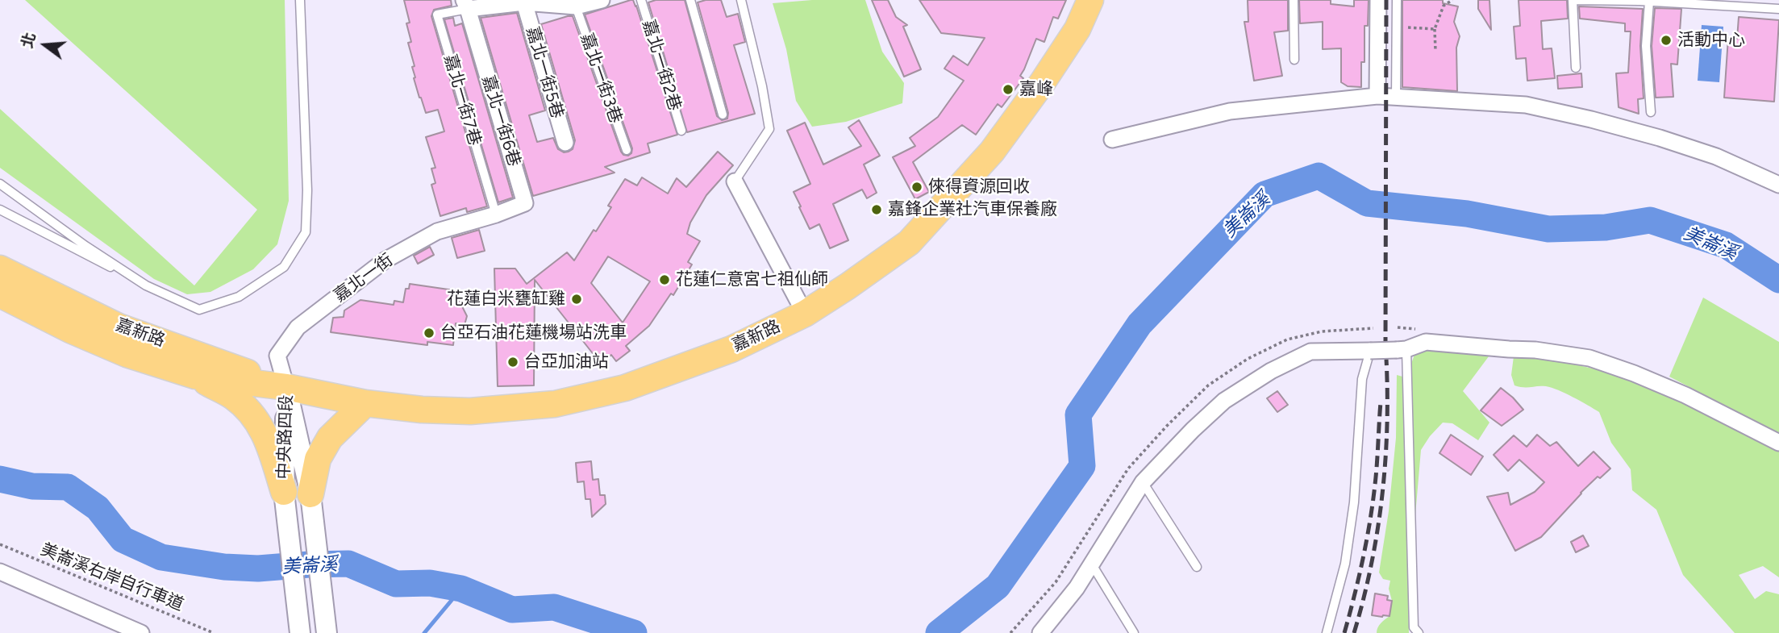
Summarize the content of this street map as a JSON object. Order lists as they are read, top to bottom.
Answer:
{
  "streets": {
    "main road": ["嘉新路"],
    "street": [
      "嘉北一街5巷",
      "嘉北一街6巷",
      "嘉北一街",
      "中央路四段"
    ],
    "lane": ["嘉北一街2巷", "嘉北一街3巷", "嘉北一街7巷"],
    "path": ["美崙溪右岸自行車道"]
  },
  "crossings": [
    ["嘉北一街7巷", "嘉北一街6巷"],
    ["嘉北一街7巷", "嘉北一街"],
    ["嘉北一街6巷", "嘉北一街"],
    ["嘉北一街", "嘉新路"],
    ["嘉北一街", "中央路四段"],
    ["嘉新路", "中央路四段"]
  ],
  "water": ["美崙溪"],
  "places": [
    "活動中心",
    "嘉峰",
    "倈得資源回收",
    "嘉鋒企業社汽車保養廠",
    "花蓮仁意宮七祖仙師",
    "花蓮白米甕缸雞",
    "台亞石油花蓮機場站洗車",
    "台亞加油站"
  ],
  "north": "left"
}
